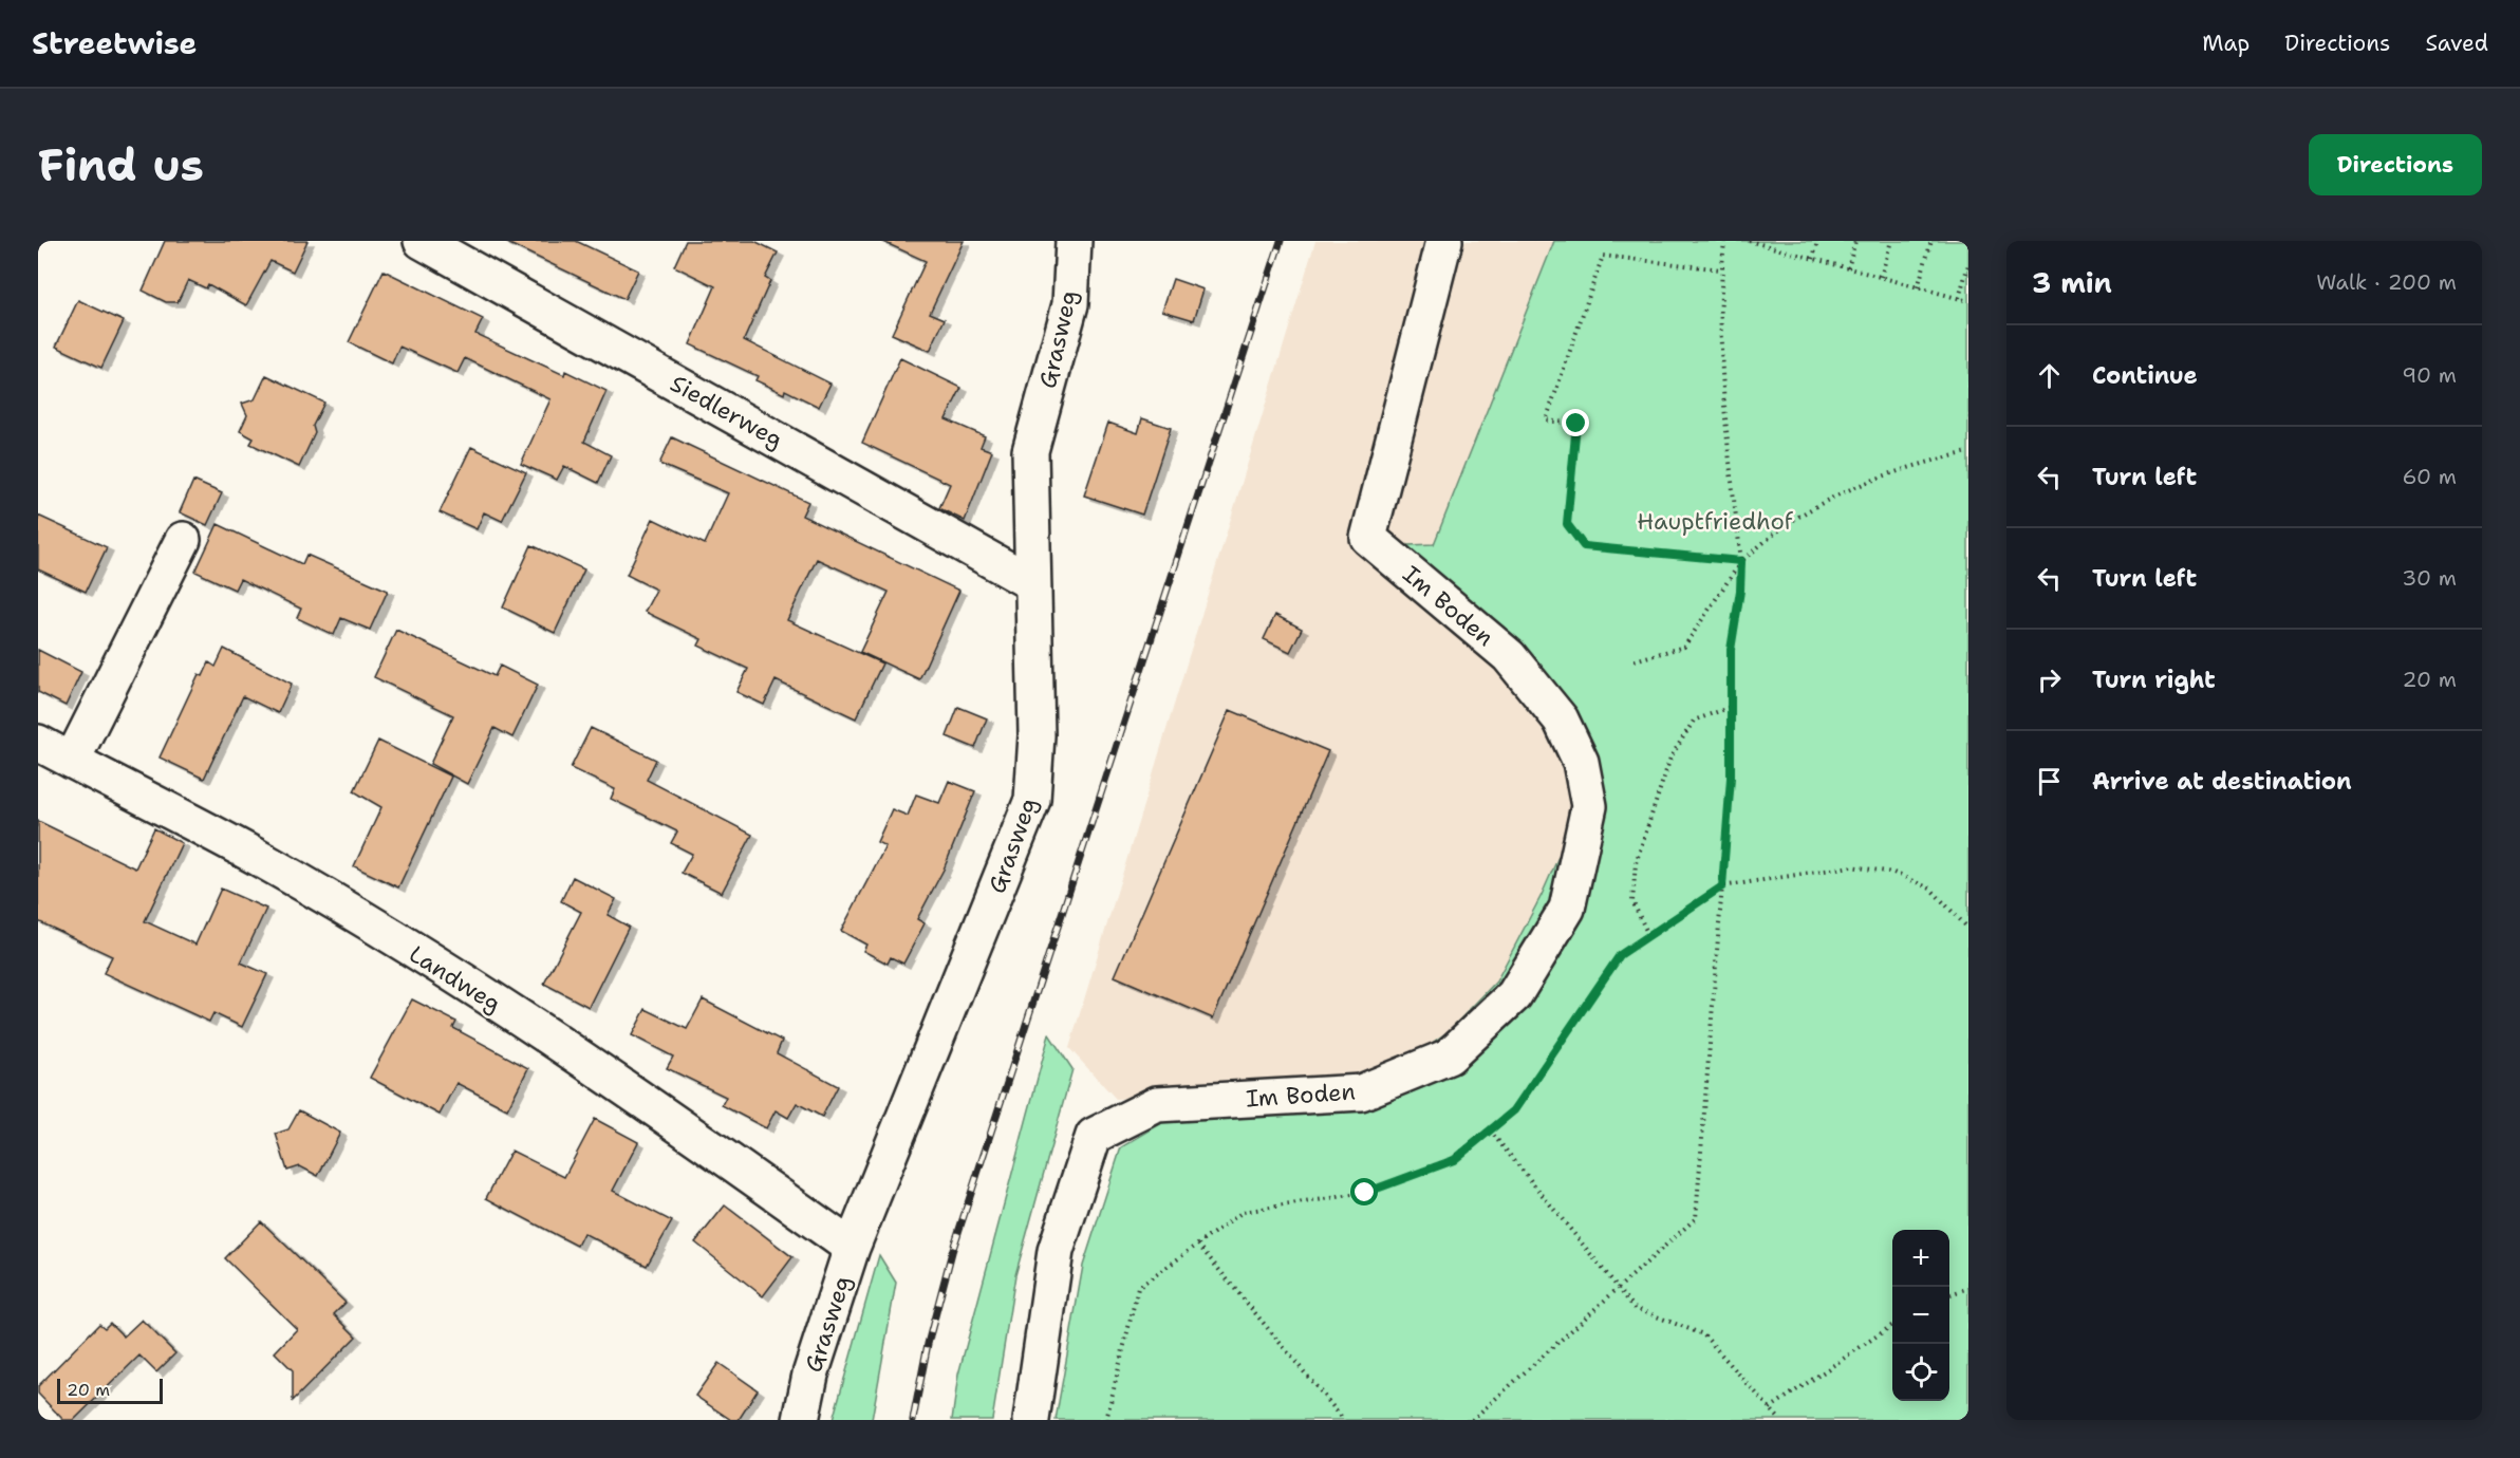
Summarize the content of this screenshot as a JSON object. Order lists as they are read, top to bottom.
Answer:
{
  "streets": {
    "street": [
      "Grasweg",
      "Siedlerweg",
      "Im Boden",
      "Landweg"
    ]
  },
  "crossings": [
    ["Grasweg", "Siedlerweg"],
    ["Grasweg", "Landweg"]
  ],
  "parks": ["Hauptfriedhof"],
  "scale_bar": "20 m",
  "page": {
    "header": "Streetwise",
    "nav": ["Map", "Directions", "Saved"],
    "buttons": "Directions",
    "title": "Find us",
    "heading": ["3 min", "Walk · 200 m"],
    "list": [
      ["Continue", "90 m"],
      ["Turn left", "60 m"],
      ["Turn left", "30 m"],
      ["Turn right", "20 m"],
      "Arrive at destination"
    ],
    "map_buttons": ["+", "−"],
    "scale": "20 m"
  }
}
